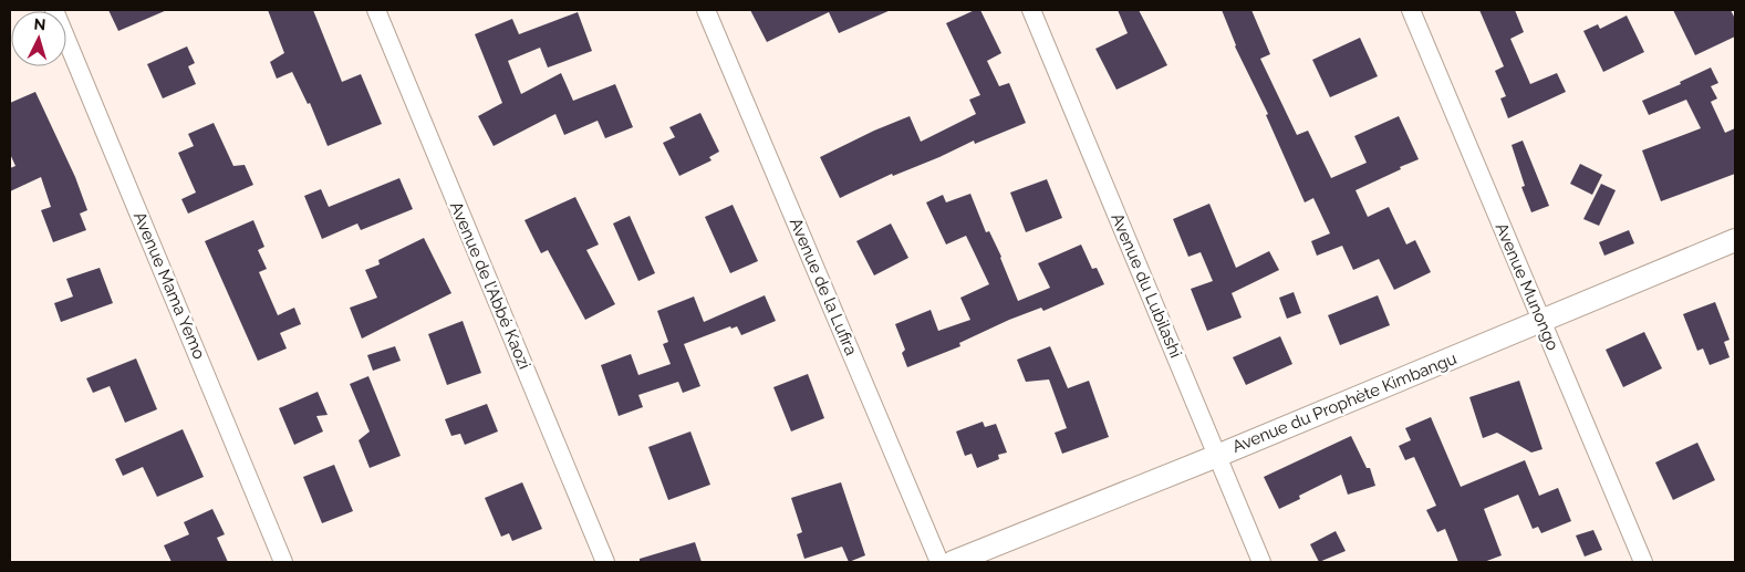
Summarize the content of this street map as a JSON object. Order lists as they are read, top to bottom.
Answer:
{
  "streets": {
    "street": [
      "Avenue Mama Yemo",
      "Avenue de l'Abbé Kaozi",
      "Avenue du Lubilashi",
      "Avenue de la Lufira",
      "Avenue Munongo",
      "Avenue du Prophète Kimbangu"
    ]
  },
  "crossings": [
    ["Avenue du Lubilashi", "Avenue du Prophète Kimbangu"],
    ["Avenue Munongo", "Avenue du Prophète Kimbangu"]
  ],
  "north": "top"
}
